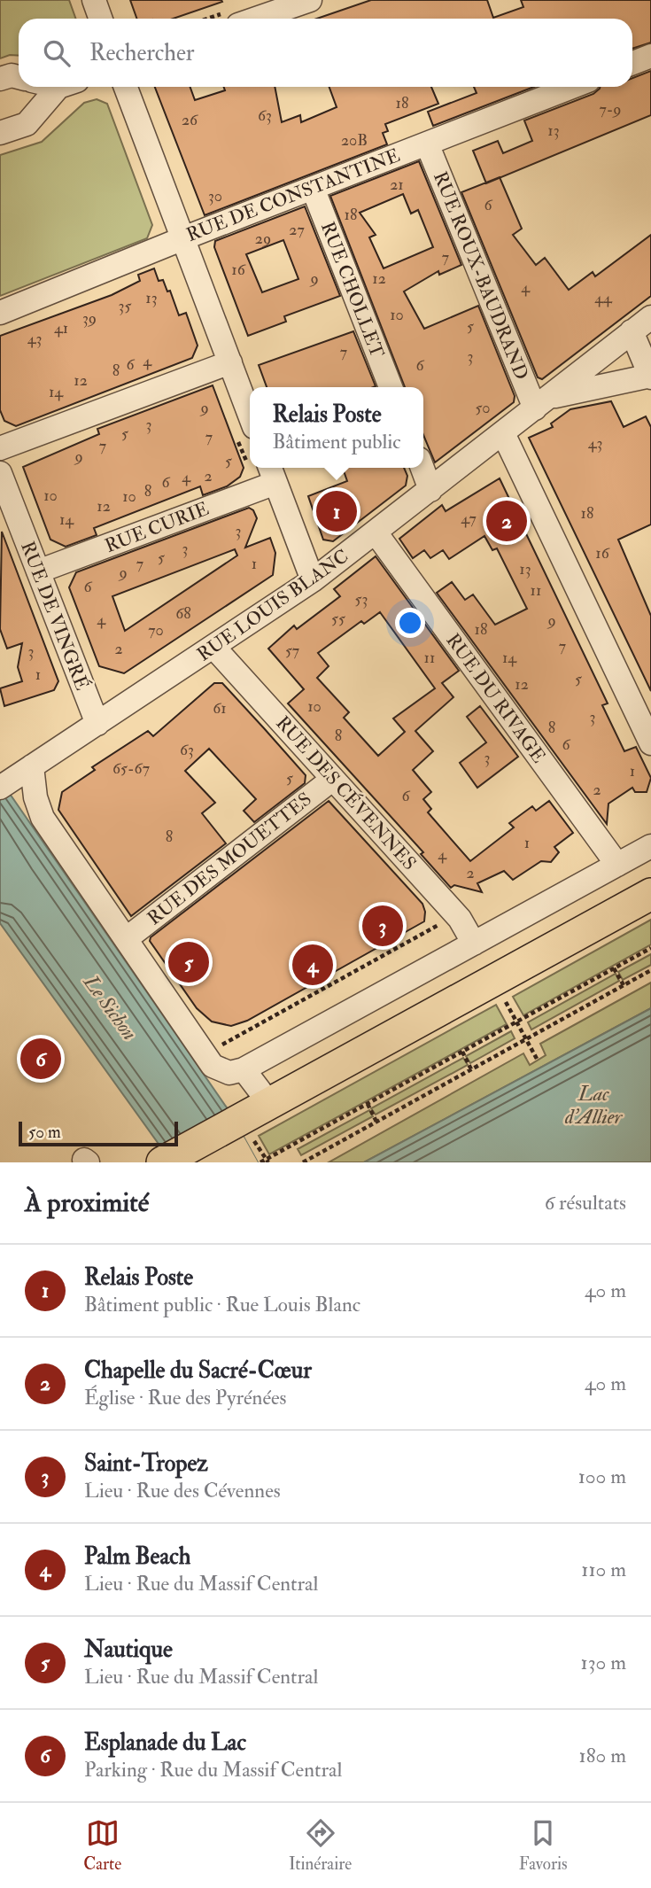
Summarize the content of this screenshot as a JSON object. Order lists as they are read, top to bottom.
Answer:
{
  "streets": {
    "street": [
      "RUE DE CONSTANTINE",
      "RUE ROUX-BAUDRAND",
      "RUE CHOLLET",
      "RUE CURIE",
      "RUE LOUIS BLANC",
      "RUE DE VINGRÉ",
      "RUE DU RIVAGE",
      "RUE DES CÉVENNES",
      "RUE DES MOUETTES"
    ]
  },
  "crossings": [
    ["RUE DE CONSTANTINE", "RUE ROUX-BAUDRAND"],
    ["RUE DE CONSTANTINE", "RUE CHOLLET"],
    ["RUE ROUX-BAUDRAND", "RUE LOUIS BLANC"],
    ["RUE CURIE", "RUE DE VINGRÉ"],
    ["RUE LOUIS BLANC", "RUE DE VINGRÉ"],
    ["RUE LOUIS BLANC", "RUE DU RIVAGE"],
    ["RUE LOUIS BLANC", "RUE DES CÉVENNES"],
    ["RUE DES CÉVENNES", "RUE DES MOUETTES"]
  ],
  "water": ["Le Sichon", "Lac d'Allier"],
  "house_numbers": [
    "18",
    "7-9",
    "63",
    "26",
    "13",
    "20B",
    "21",
    "30",
    "6",
    "18",
    "27",
    "29",
    "7",
    "16",
    "9",
    "12",
    "4",
    "13",
    "44",
    "35",
    "10",
    "39",
    "5",
    "41",
    "43",
    "7",
    "3",
    "4",
    "6",
    "6",
    "8",
    "12",
    "14",
    "9",
    "50",
    "3",
    "5",
    "7",
    "43",
    "7",
    "9",
    "5",
    "2",
    "4",
    "6",
    "8",
    "10",
    "10",
    "12",
    "18",
    "47",
    "14",
    "3",
    "3",
    "16",
    "5",
    "7",
    "1",
    "13",
    "9",
    "6",
    "11",
    "53",
    "68",
    "55",
    "4",
    "9",
    "18",
    "70",
    "7",
    "2",
    "57",
    "3",
    "11",
    "14",
    "1",
    "5",
    "12",
    "10",
    "61",
    "3",
    "8",
    "8",
    "6",
    "63",
    "3",
    "65-67",
    "1",
    "5",
    "2",
    "6",
    "8",
    "1",
    "4",
    "2"
  ],
  "scale_bar": "50 m",
  "page": {
    "search": "Rechercher",
    "popup": ["Relais Poste", "Bâtiment public"],
    "pins": [
      "1",
      "2",
      "3",
      "5",
      "4",
      "6"
    ],
    "scale": "50 m",
    "heading": ["À proximité", "6 résultats"],
    "list": [
      {
        "mark": "1",
        "name": "Relais Poste",
        "note": "Bâtiment public · Rue Louis Blanc",
        "value": "40 m"
      },
      {
        "mark": "2",
        "name": "Chapelle du Sacré-Cœur",
        "note": "Église · Rue des Pyrénées",
        "value": "40 m"
      },
      {
        "mark": "3",
        "name": "Saint-Tropez",
        "note": "Lieu · Rue des Cévennes",
        "value": "100 m"
      },
      {
        "mark": "4",
        "name": "Palm Beach",
        "note": "Lieu · Rue du Massif Central",
        "value": "110 m"
      },
      {
        "mark": "5",
        "name": "Nautique",
        "note": "Lieu · Rue du Massif Central",
        "value": "130 m"
      },
      {
        "mark": "6",
        "name": "Esplanade du Lac",
        "note": "Parking · Rue du Massif Central",
        "value": "180 m"
      }
    ],
    "nav": ["Carte", "Itinéraire", "Favoris"]
  }
}
